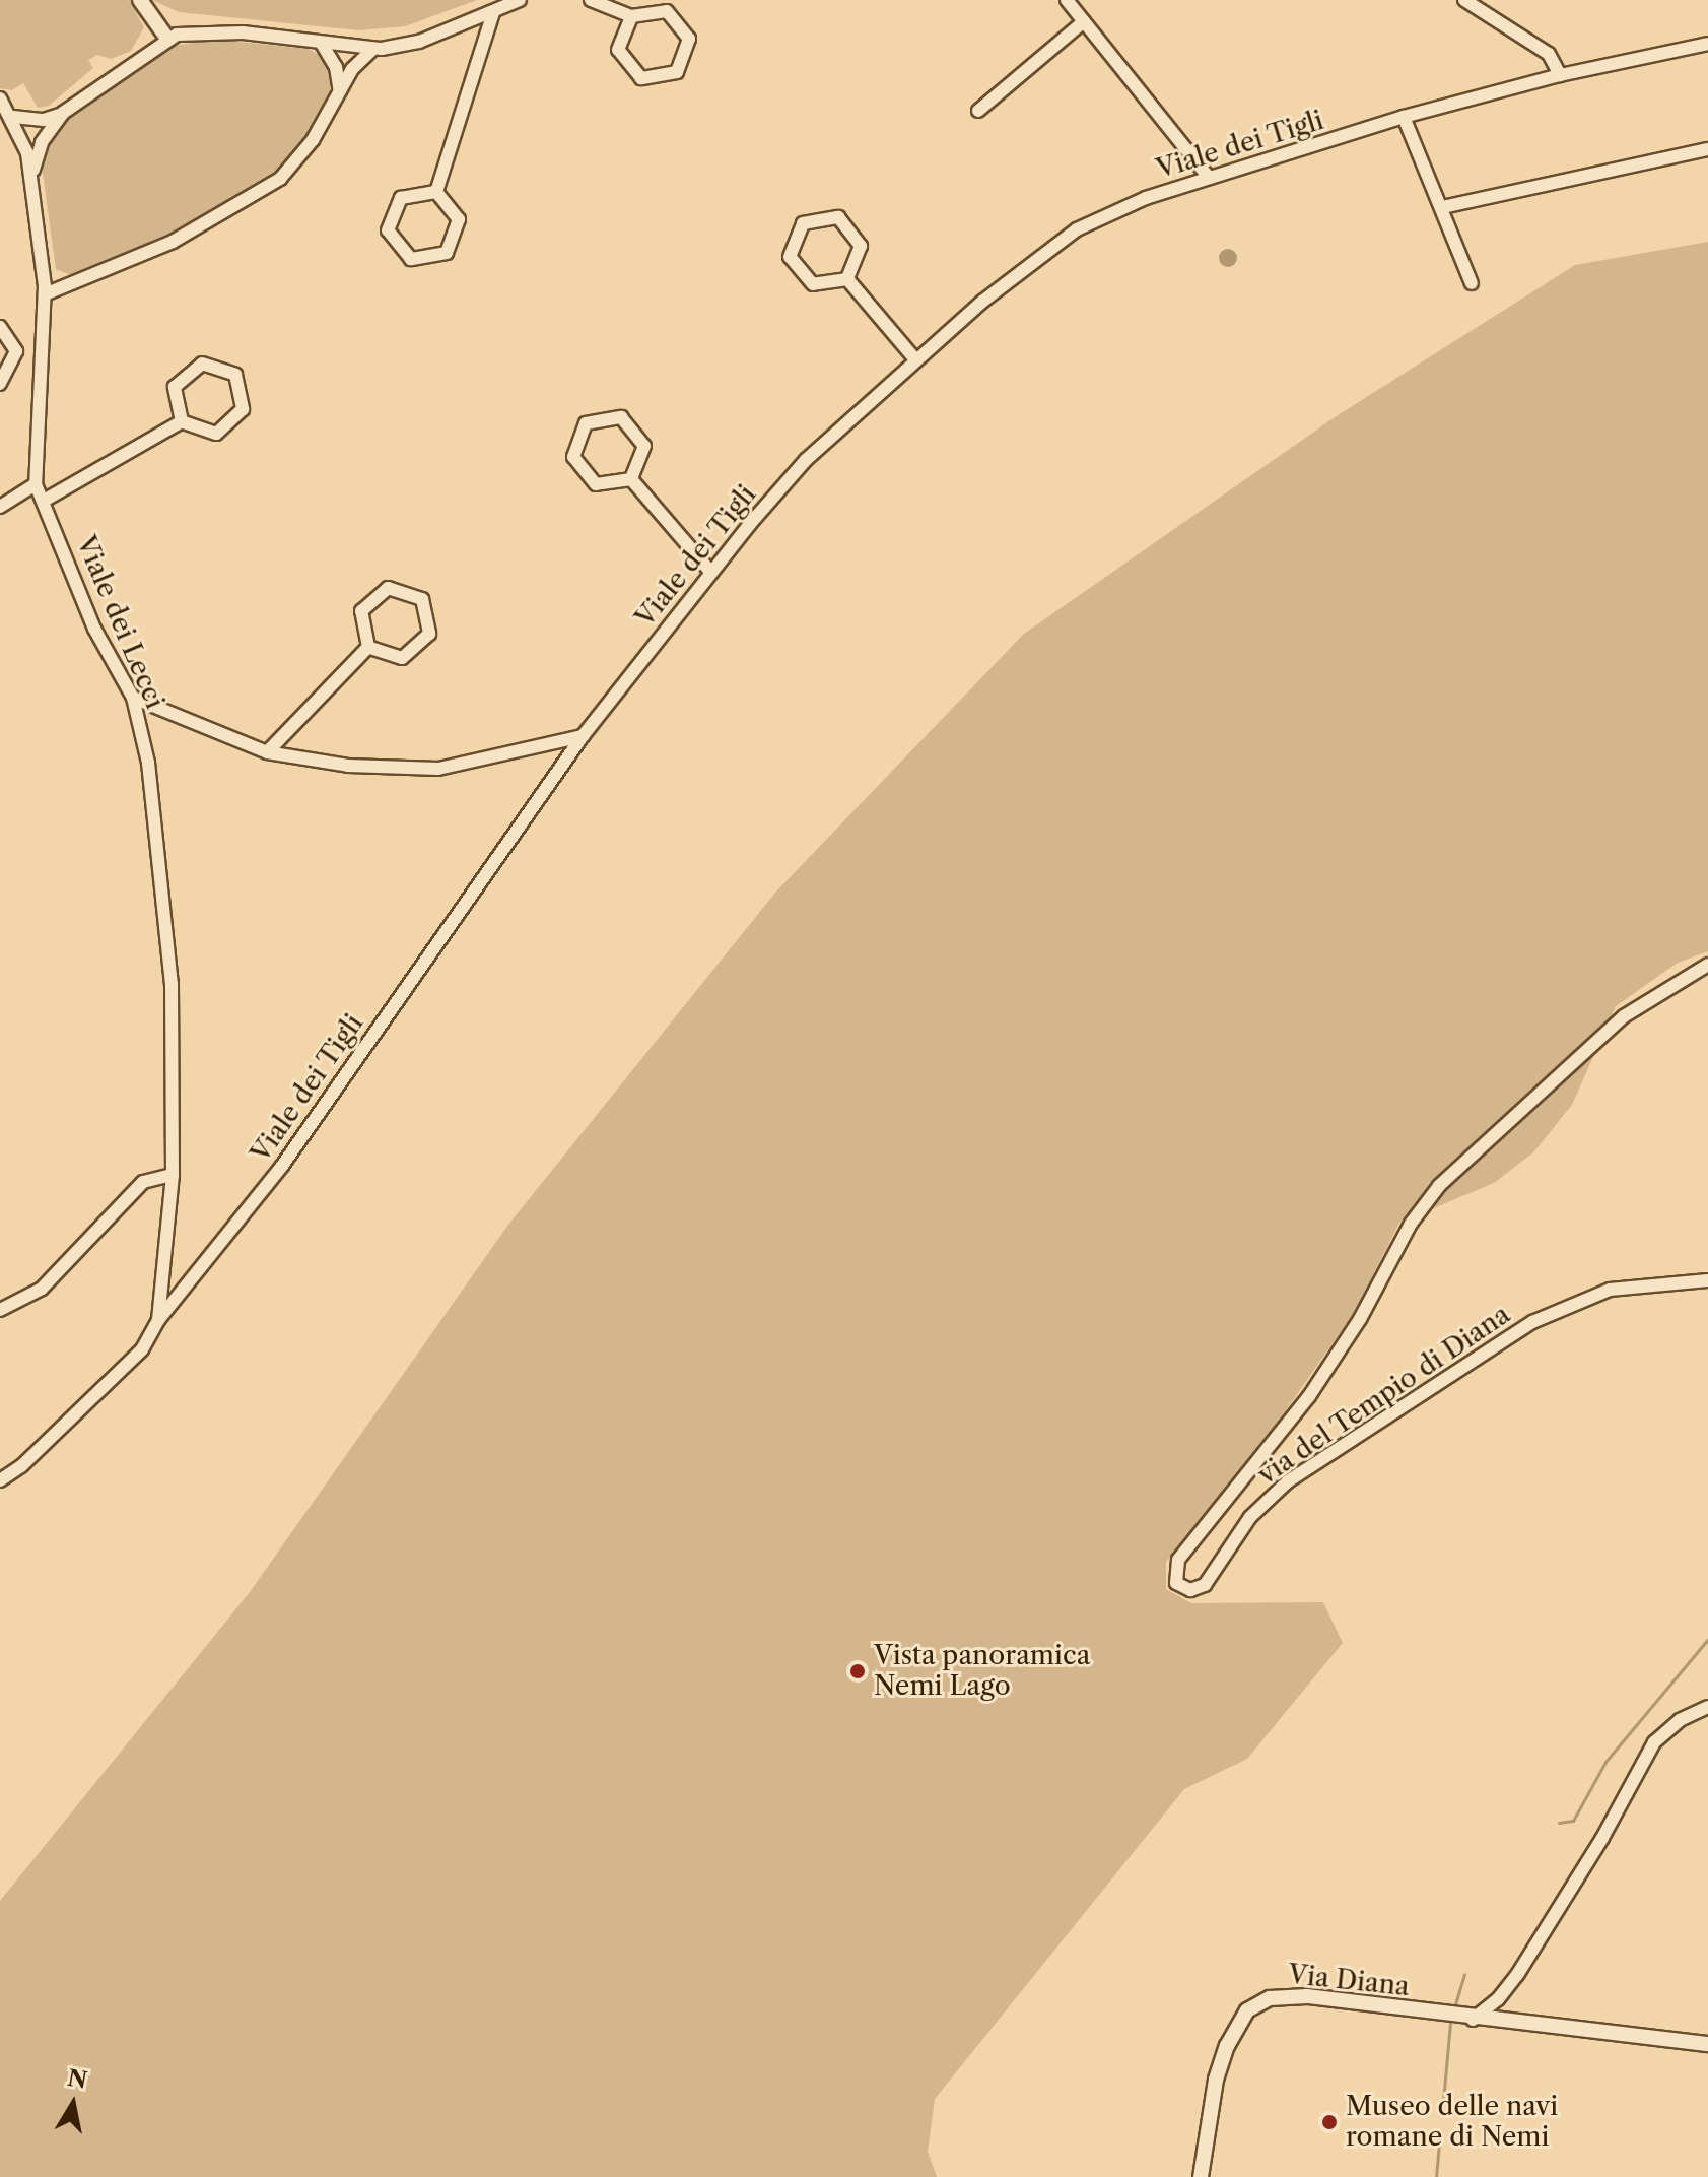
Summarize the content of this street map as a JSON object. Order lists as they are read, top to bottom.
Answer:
{
  "streets": {
    "street": [
      "Viale dei Tigli",
      "Viale dei Lecci",
      "via del Tempio di Diana",
      "Via Diana"
    ]
  },
  "crossings": [
    ["Viale dei Tigli", "Viale dei Lecci"]
  ],
  "places": ["Vista panoramica Nemi Lago", "Museo delle navi romane di Nemi"],
  "north": "top"
}
